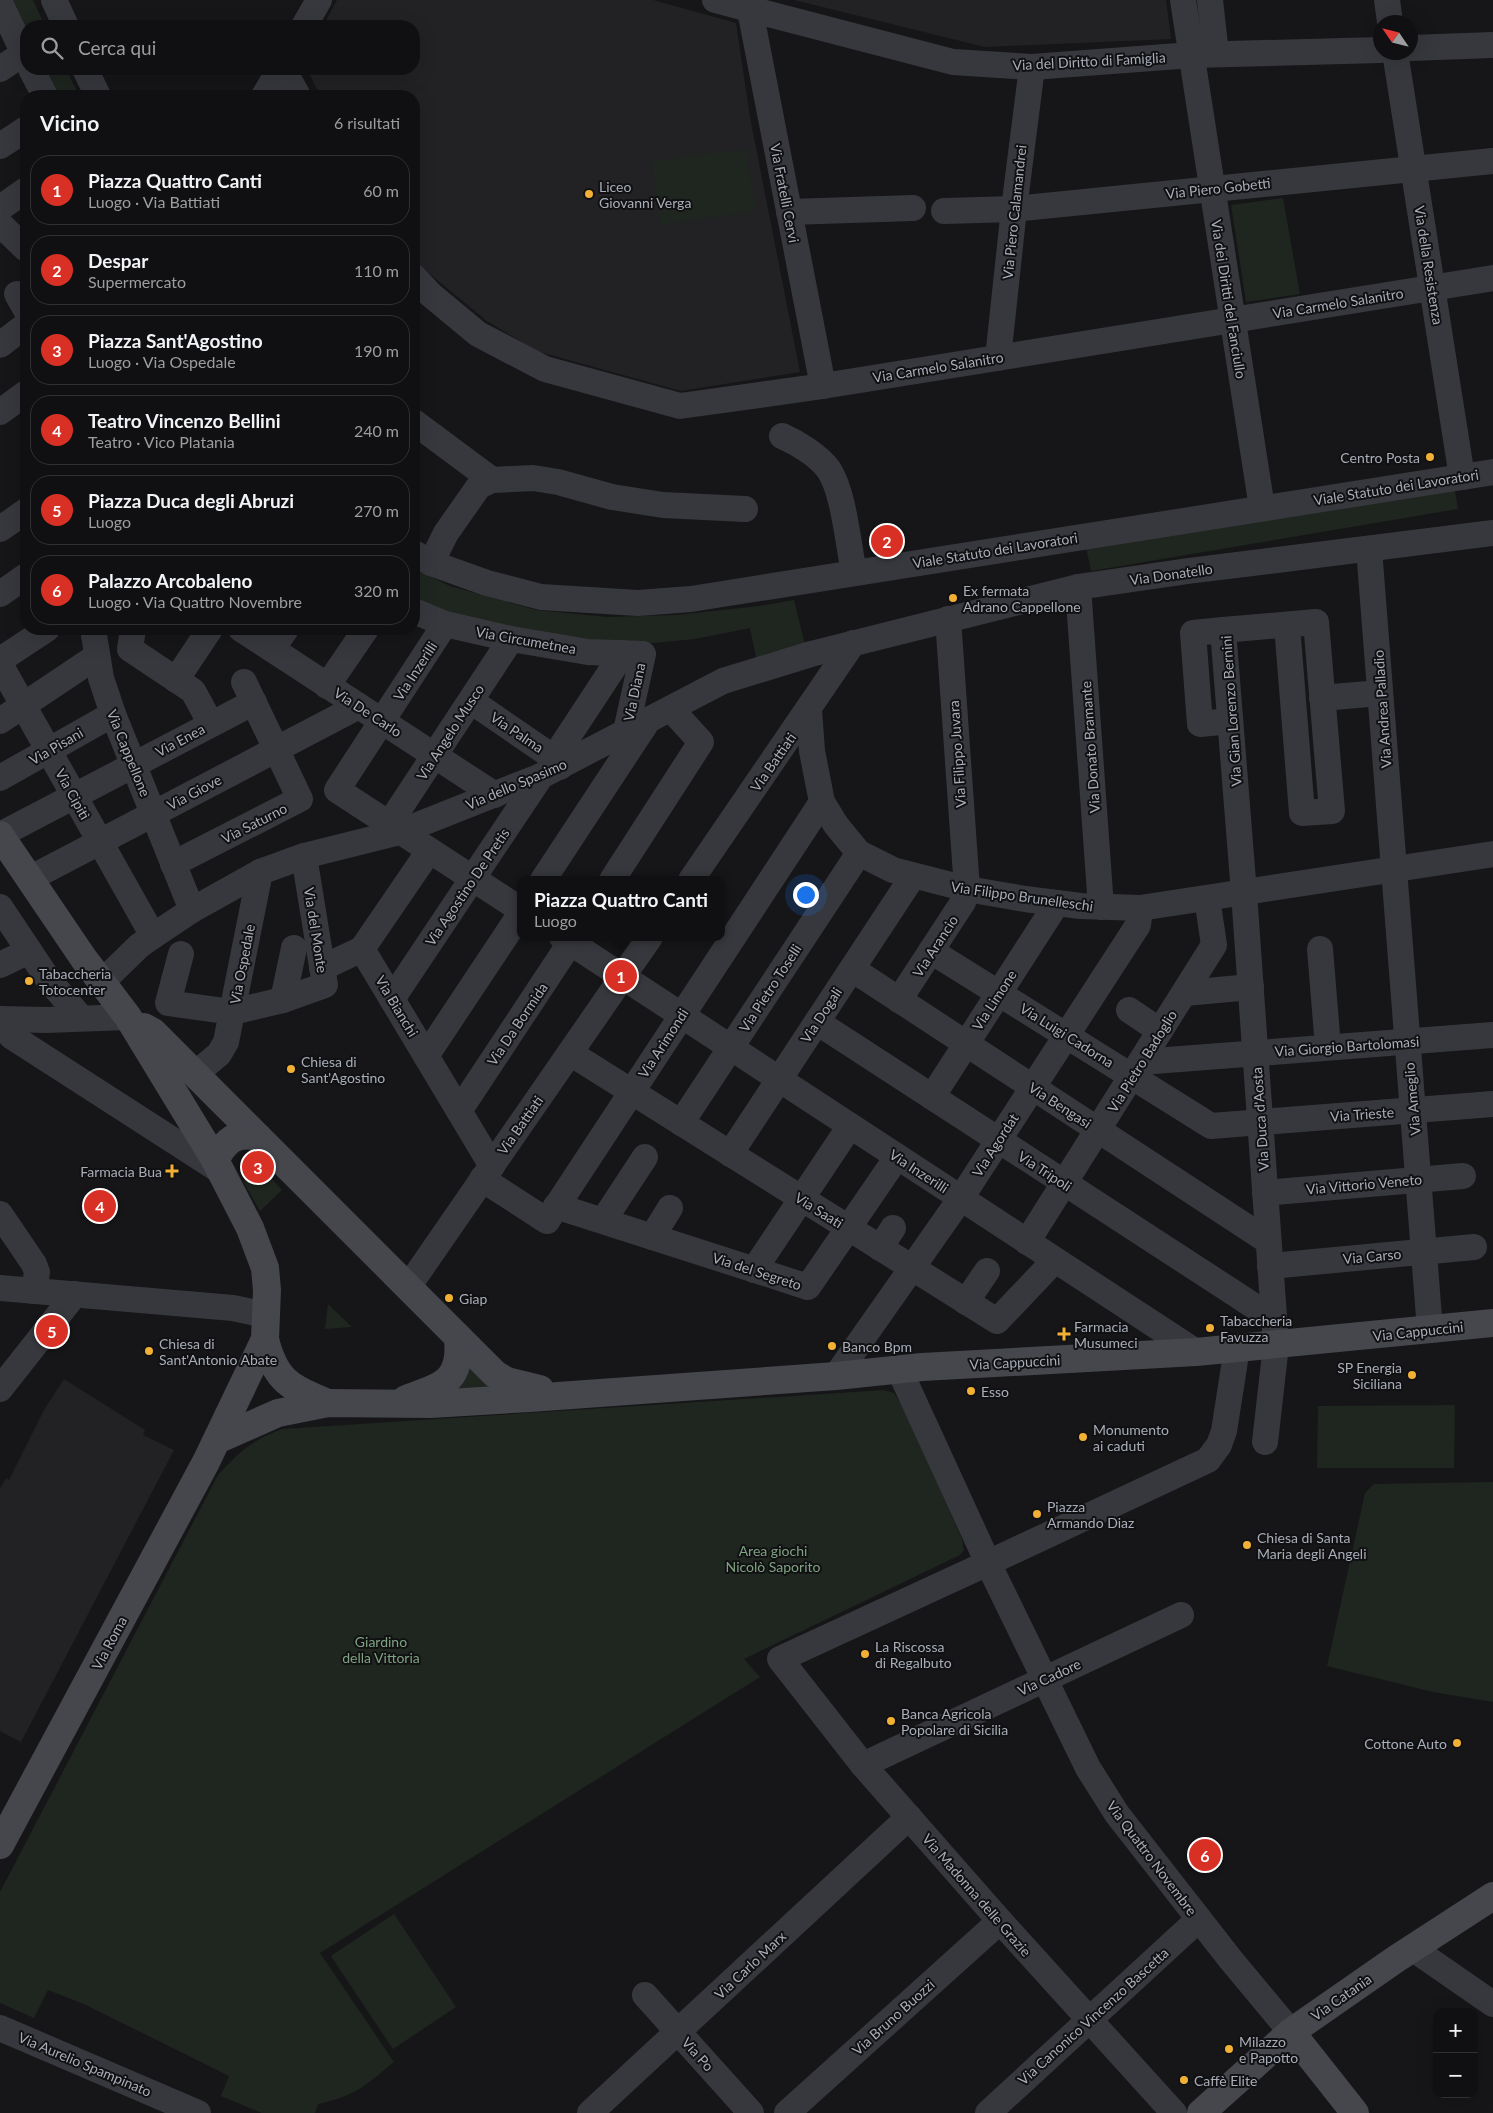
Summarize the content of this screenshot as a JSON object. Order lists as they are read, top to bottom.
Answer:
{
  "streets": {
    "street": [
      "Via del Diritto di Famiglia",
      "Via Piero Gobetti",
      "Via Fratelli Cervi",
      "Via Piero Calamandrei",
      "Via della Resistenza",
      "Via dei Diritti del Fanciullo",
      "Via Carmelo Salanitro",
      "Viale Statuto dei Lavoratori",
      "Via Donatello",
      "Via Circumetnea",
      "Via Inzerilli",
      "Via Diana",
      "Via Andrea Palladio",
      "Via Gian Lorenzo Bernini",
      "Via De Carlo",
      "Via Angelo Musco",
      "Via Palma",
      "Via Enea",
      "Via Pisani",
      "Via Donato Bramante",
      "Via Cappellone",
      "Via Filippo Juvara",
      "Via Battiati",
      "Via dello Spasimo",
      "Via Giove",
      "Via Cipitì",
      "Via Saturno",
      "Via Agostino De Pretis",
      "Via Filippo Brunelleschi",
      "Via del Monte",
      "Via Arancio",
      "Via Ospedale",
      "Via Pietro Toselli",
      "Via Limone",
      "Via Bianchi",
      "Via Dogali",
      "Via Da Bormida",
      "Via Luigi Cadorna",
      "Via Arimondi",
      "Via Giorgio Bartolomasi",
      "Via Pietro Badoglio",
      "Via Ameglio",
      "Via Bengasi",
      "Via Trieste",
      "Via Duca d'Aosta",
      "Via Agordat",
      "Via Tripoli",
      "Via Vittorio Veneto",
      "Via Saati",
      "Via Carso",
      "Via del Segreto",
      "Via Cappuccini",
      "Via Roma",
      "Via Cadore",
      "Via Quattro Novembre",
      "Via Madonna delle Grazie",
      "Via Carlo Marx",
      "Via Catania",
      "Via Canonico Vincenzo Bascetta",
      "Via Bruno Buozzi",
      "Via Po",
      "Via Aurelio Spampinato"
    ]
  },
  "crossings": [
    ["Via del Diritto di Famiglia", "Via Fratelli Cervi"],
    ["Via del Diritto di Famiglia", "Via Piero Calamandrei"],
    ["Via del Diritto di Famiglia", "Via dei Diritti del Fanciullo"],
    ["Via Piero Gobetti", "Via Piero Calamandrei"],
    ["Via Piero Gobetti", "Via della Resistenza"],
    ["Via Piero Gobetti", "Via dei Diritti del Fanciullo"],
    ["Via Fratelli Cervi", "Via Carmelo Salanitro"],
    ["Via Piero Calamandrei", "Via Carmelo Salanitro"],
    ["Via della Resistenza", "Via Carmelo Salanitro"],
    ["Via della Resistenza", "Viale Statuto dei Lavoratori"],
    ["Via dei Diritti del Fanciullo", "Via Carmelo Salanitro"],
    ["Via dei Diritti del Fanciullo", "Viale Statuto dei Lavoratori"],
    ["Via Donatello", "Via Andrea Palladio"],
    ["Via Donatello", "Via Donato Bramante"],
    ["Via Donatello", "Via Filippo Juvara"],
    ["Via Donatello", "Via Battiati"],
    ["Via Donatello", "Via dello Spasimo"],
    ["Via Circumetnea", "Via Inzerilli"],
    ["Via Circumetnea", "Via Diana"],
    ["Via Circumetnea", "Via Angelo Musco"],
    ["Via Circumetnea", "Via Agostino De Pretis"],
    ["Via Inzerilli", "Via De Carlo"],
    ["Via Inzerilli", "Via Angelo Musco"],
    ["Via Inzerilli", "Via Battiati"],
    ["Via Inzerilli", "Via dello Spasimo"],
    ["Via Inzerilli", "Via Agostino De Pretis"],
    ["Via Inzerilli", "Via Pietro Toselli"],
    ["Via Inzerilli", "Via Dogali"],
    ["Via Inzerilli", "Via Arimondi"],
    ["Via Inzerilli", "Via Pietro Badoglio"],
    ["Via Inzerilli", "Via Agordat"],
    ["Via Inzerilli", "Via Saati"],
    ["Via Inzerilli", "Via del Segreto"],
    ["Via Inzerilli", "Via Cappuccini"],
    ["Via Diana", "Via dello Spasimo"],
    ["Via Diana", "Via Agostino De Pretis"],
    ["Via Andrea Palladio", "Via Filippo Brunelleschi"],
    ["Via Andrea Palladio", "Via Ameglio"],
    ["Via Gian Lorenzo Bernini", "Via Filippo Brunelleschi"],
    ["Via Gian Lorenzo Bernini", "Via Duca d'Aosta"],
    ["Via De Carlo", "Via Angelo Musco"],
    ["Via De Carlo", "Via dello Spasimo"],
    ["Via De Carlo", "Via Giove"],
    ["Via Angelo Musco", "Via Palma"],
    ["Via Angelo Musco", "Via dello Spasimo"],
    ["Via Palma", "Via dello Spasimo"],
    ["Via Palma", "Via Agostino De Pretis"],
    ["Via Enea", "Via Cappellone"],
    ["Via Enea", "Via Cipitì"],
    ["Via Enea", "Via Saturno"],
    ["Via Pisani", "Via Cappellone"],
    ["Via Pisani", "Via Cipitì"],
    ["Via Donato Bramante", "Via Filippo Brunelleschi"],
    ["Via Cappellone", "Via dello Spasimo"],
    ["Via Cappellone", "Via Giove"],
    ["Via Cappellone", "Via Saturno"],
    ["Via Filippo Juvara", "Via Filippo Brunelleschi"],
    ["Via Filippo Juvara", "Via Arancio"],
    ["Via Battiati", "Via dello Spasimo"],
    ["Via Battiati", "Via Filippo Brunelleschi"],
    ["Via Battiati", "Via Bianchi"],
    ["Via Battiati", "Via Arimondi"],
    ["Via Battiati", "Via Saati"],
    ["Via dello Spasimo", "Via Cipitì"],
    ["Via dello Spasimo", "Via Agostino De Pretis"],
    ["Via dello Spasimo", "Via del Monte"],
    ["Via dello Spasimo", "Via Ospedale"],
    ["Via Giove", "Via Cipitì"],
    ["Via Giove", "Via Saturno"],
    ["Via Agostino De Pretis", "Via Bianchi"],
    ["Via Filippo Brunelleschi", "Via Arancio"],
    ["Via Filippo Brunelleschi", "Via Pietro Toselli"],
    ["Via Filippo Brunelleschi", "Via Limone"],
    ["Via Filippo Brunelleschi", "Via Dogali"],
    ["Via Filippo Brunelleschi", "Via Arimondi"],
    ["Via Filippo Brunelleschi", "Via Pietro Badoglio"],
    ["Via Filippo Brunelleschi", "Via Ameglio"],
    ["Via Filippo Brunelleschi", "Via Duca d'Aosta"],
    ["Via Filippo Brunelleschi", "Via Agordat"],
    ["Via del Monte", "Via Ospedale"],
    ["Via Arancio", "Via Luigi Cadorna"],
    ["Via Arancio", "Via Bengasi"],
    ["Via Pietro Toselli", "Via Saati"],
    ["Via Limone", "Via Luigi Cadorna"],
    ["Via Limone", "Via Bengasi"],
    ["Via Limone", "Via Tripoli"],
    ["Via Bianchi", "Via Da Bormida"],
    ["Via Bianchi", "Via Arimondi"],
    ["Via Dogali", "Via Bengasi"],
    ["Via Dogali", "Via Tripoli"],
    ["Via Dogali", "Via Saati"],
    ["Via Luigi Cadorna", "Via Giorgio Bartolomasi"],
    ["Via Luigi Cadorna", "Via Pietro Badoglio"],
    ["Via Luigi Cadorna", "Via Trieste"],
    ["Via Luigi Cadorna", "Via Duca d'Aosta"],
    ["Via Luigi Cadorna", "Via Agordat"],
    ["Via Arimondi", "Via Saati"],
    ["Via Arimondi", "Via del Segreto"],
    ["Via Giorgio Bartolomasi", "Via Pietro Badoglio"],
    ["Via Giorgio Bartolomasi", "Via Ameglio"],
    ["Via Giorgio Bartolomasi", "Via Duca d'Aosta"],
    ["Via Pietro Badoglio", "Via Bengasi"],
    ["Via Pietro Badoglio", "Via Tripoli"],
    ["Via Ameglio", "Via Trieste"],
    ["Via Ameglio", "Via Vittorio Veneto"],
    ["Via Ameglio", "Via Carso"],
    ["Via Ameglio", "Via Cappuccini"],
    ["Via Bengasi", "Via Duca d'Aosta"],
    ["Via Bengasi", "Via Agordat"],
    ["Via Bengasi", "Via Carso"],
    ["Via Trieste", "Via Duca d'Aosta"],
    ["Via Duca d'Aosta", "Via Tripoli"],
    ["Via Duca d'Aosta", "Via Vittorio Veneto"],
    ["Via Duca d'Aosta", "Via Carso"],
    ["Via Duca d'Aosta", "Via Cappuccini"],
    ["Via Agordat", "Via Tripoli"],
    ["Via Agordat", "Via Saati"],
    ["Via Agordat", "Via Cappuccini"],
    ["Via Tripoli", "Via Cappuccini"],
    ["Via Saati", "Via del Segreto"],
    ["Via Cappuccini", "Via Quattro Novembre"],
    ["Via Cadore", "Via Quattro Novembre"],
    ["Via Cadore", "Via Madonna delle Grazie"],
    ["Via Quattro Novembre", "Via Madonna delle Grazie"],
    ["Via Quattro Novembre", "Via Catania"],
    ["Via Quattro Novembre", "Via Canonico Vincenzo Bascetta"],
    ["Via Madonna delle Grazie", "Via Carlo Marx"],
    ["Via Madonna delle Grazie", "Via Canonico Vincenzo Bascetta"],
    ["Via Madonna delle Grazie", "Via Bruno Buozzi"],
    ["Via Carlo Marx", "Via Po"]
  ],
  "parks": ["Area giochi Nicolò Saporito", "Giardino della Vittoria"],
  "places": {
    "other": [
      "Liceo Giovanni Verga",
      "Centro Posta",
      "Ex fermata Adrano Cappellone",
      "Tabaccheria Totocenter",
      "Chiesa di Sant'Agostino",
      "Giap",
      "Tabaccheria Favuzza",
      "Banco Bpm",
      "Chiesa di Sant'Antonio Abate",
      "SP Energia Siciliana",
      "Esso",
      "Monumento ai caduti",
      "Piazza Armando Diaz",
      "Chiesa di Santa Maria degli Angeli",
      "La Riscossa di Regalbuto",
      "Banca Agricola Popolare di Sicilia",
      "Cottone Auto",
      "Milazzo e Papotto",
      "Caffè Elite"
    ],
    "health": ["Farmacia Bua", "Farmacia Musumeci"]
  },
  "north": "top left",
  "page": {
    "search": "Cerca qui",
    "heading": ["Vicino", "6 risultati"],
    "list": [
      {
        "mark": "1",
        "name": "Piazza Quattro Canti",
        "note": "Luogo · Via Battiati",
        "value": "60 m"
      },
      {
        "mark": "2",
        "name": "Despar",
        "note": "Supermercato",
        "value": "110 m"
      },
      {
        "mark": "3",
        "name": "Piazza Sant'Agostino",
        "note": "Luogo · Via Ospedale",
        "value": "190 m"
      },
      {
        "mark": "4",
        "name": "Teatro Vincenzo Bellini",
        "note": "Teatro · Vico Platania",
        "value": "240 m"
      },
      {
        "mark": "5",
        "name": "Piazza Duca degli Abruzi",
        "note": "Luogo",
        "value": "270 m"
      },
      {
        "mark": "6",
        "name": "Palazzo Arcobaleno",
        "note": "Luogo · Via Quattro Novembre",
        "value": "320 m"
      }
    ],
    "pins": [
      "2",
      "1",
      "3",
      "4",
      "5",
      "6"
    ],
    "popup": ["Piazza Quattro Canti", "Luogo"],
    "map_buttons": ["+", "−"]
  }
}
